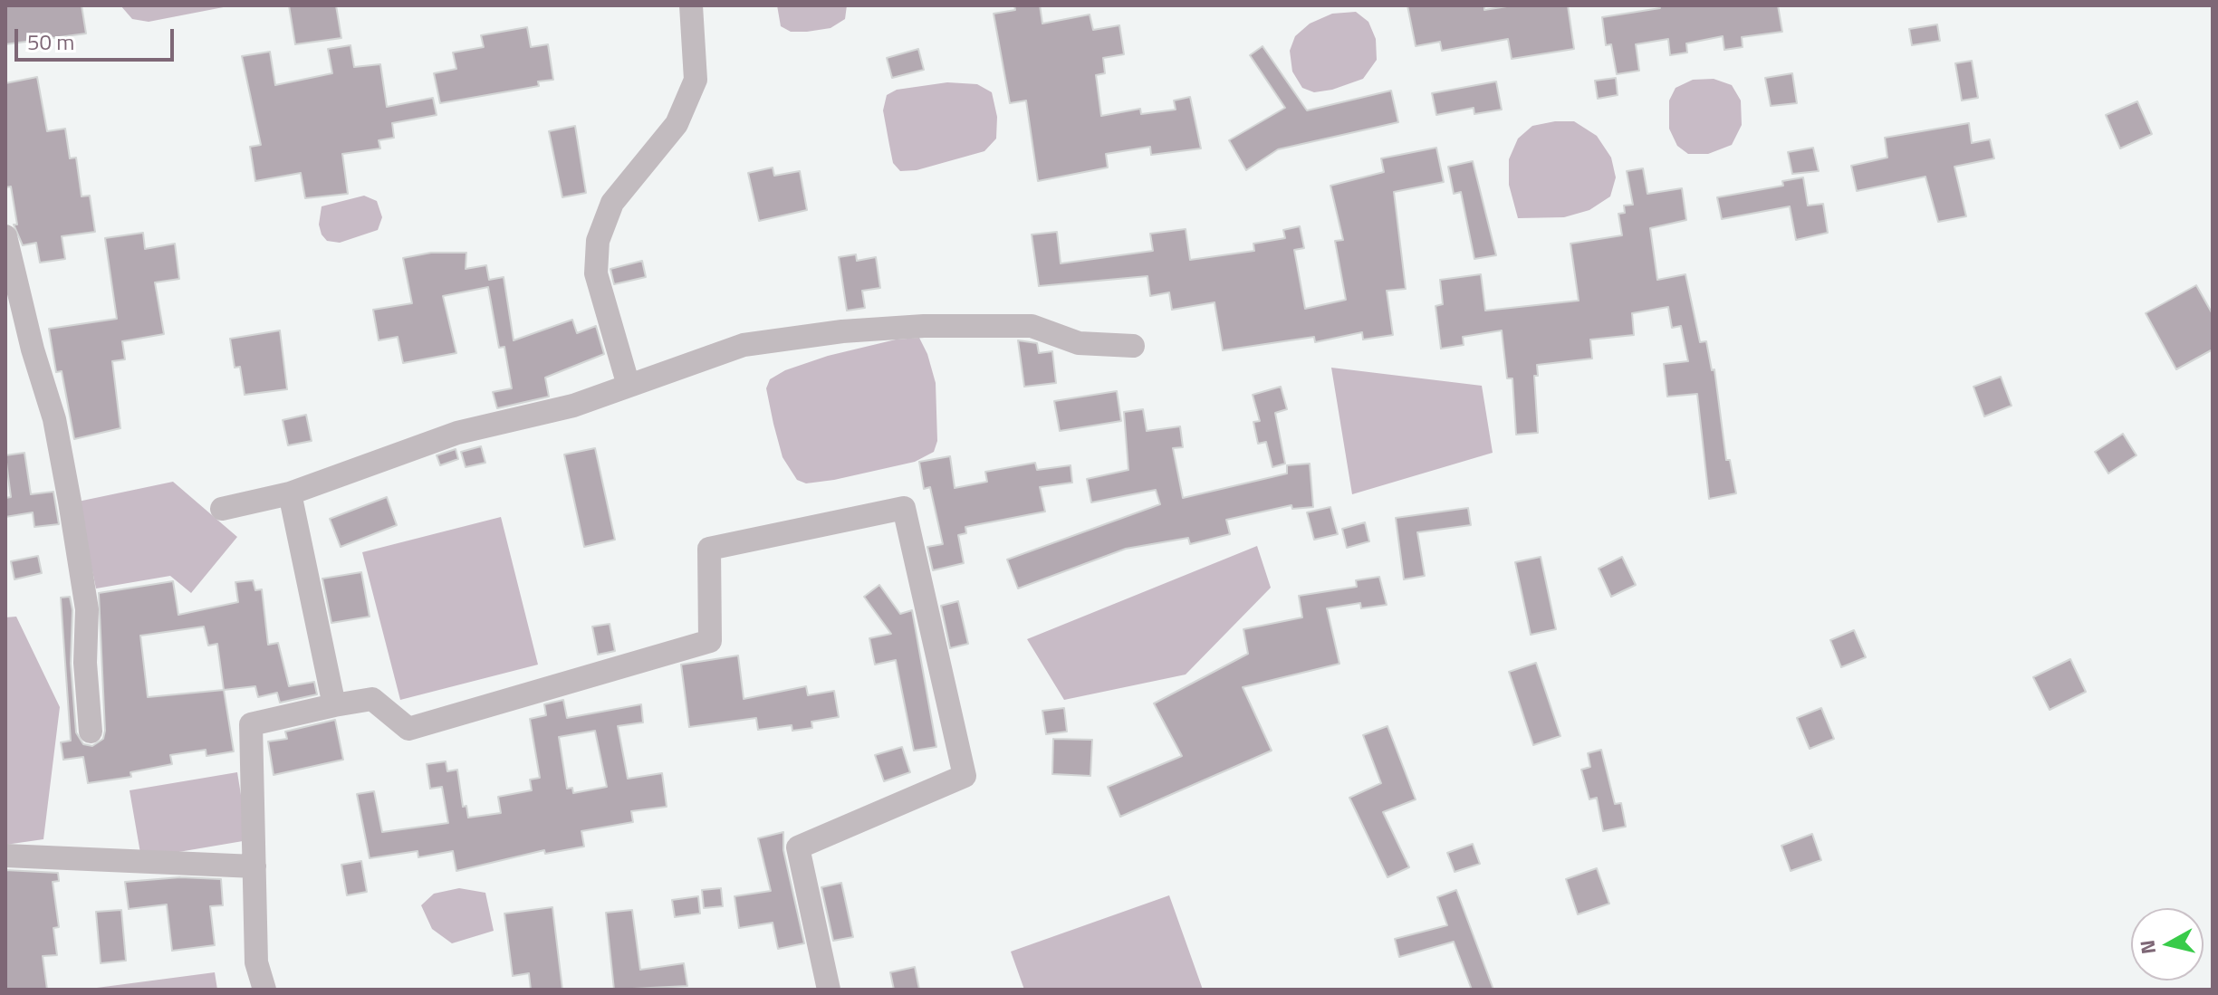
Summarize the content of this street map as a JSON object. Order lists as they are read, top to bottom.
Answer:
{
  "scale_bar": "50 m",
  "north": "left"
}
